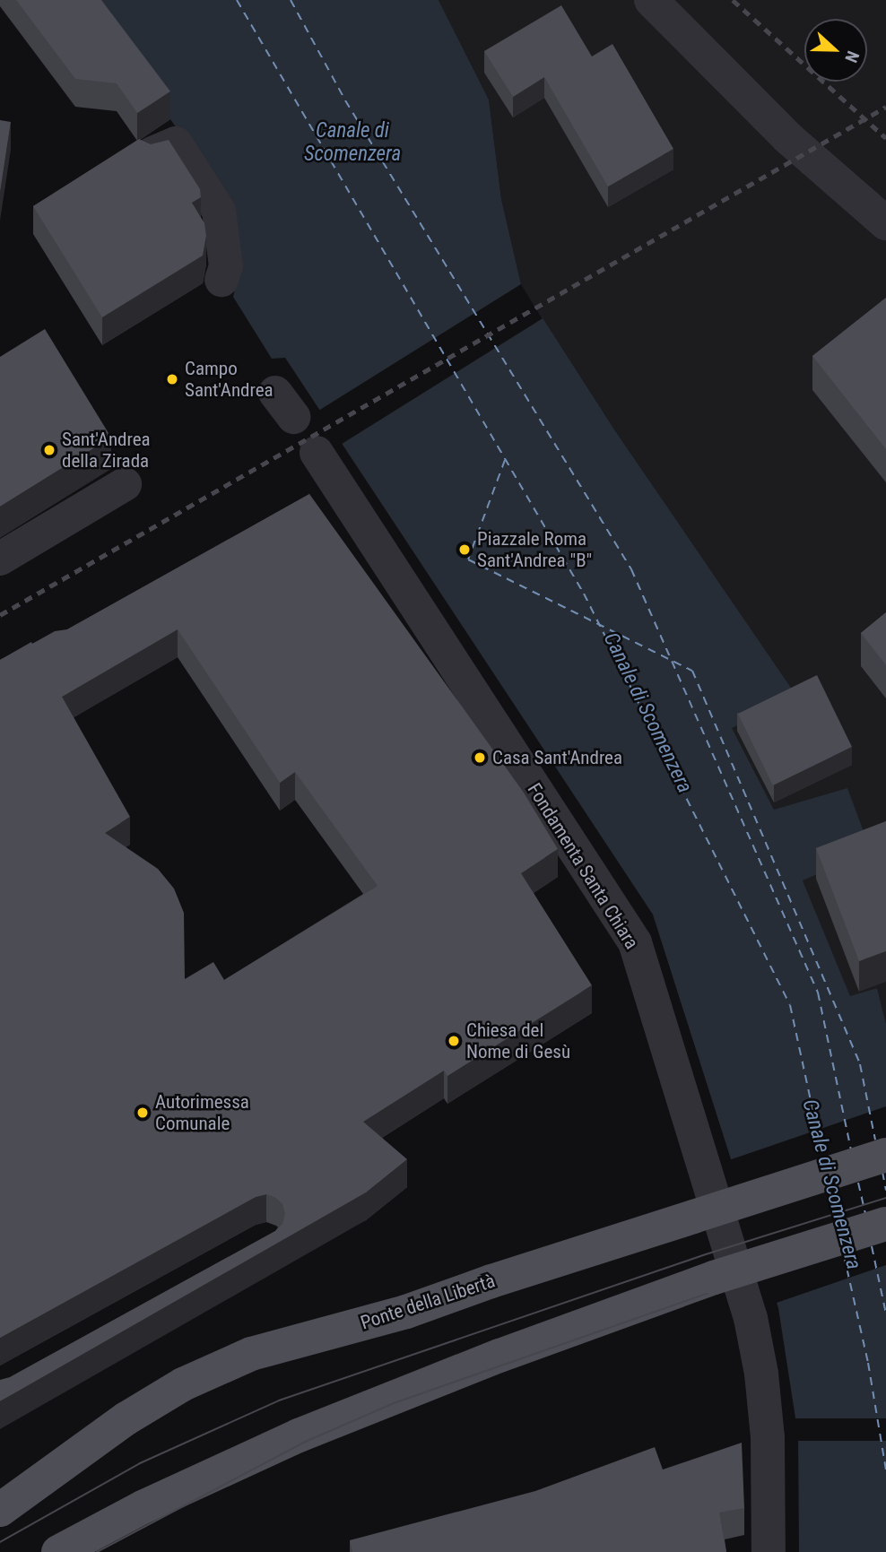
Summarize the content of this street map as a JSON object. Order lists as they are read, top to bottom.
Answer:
{
  "streets": {
    "main road": ["Ponte della Libertà"],
    "street": ["Fondamenta Santa Chiara"]
  },
  "water": ["Canale di Scomenzera"],
  "places": [
    "Campo Sant'Andrea",
    "Sant'Andrea della Zirada",
    "Piazzale Roma Sant'Andrea \"B\"",
    "Casa Sant'Andrea",
    "Chiesa del Nome di Gesù",
    "Autorimessa Comunale"
  ],
  "north": "right"
}
